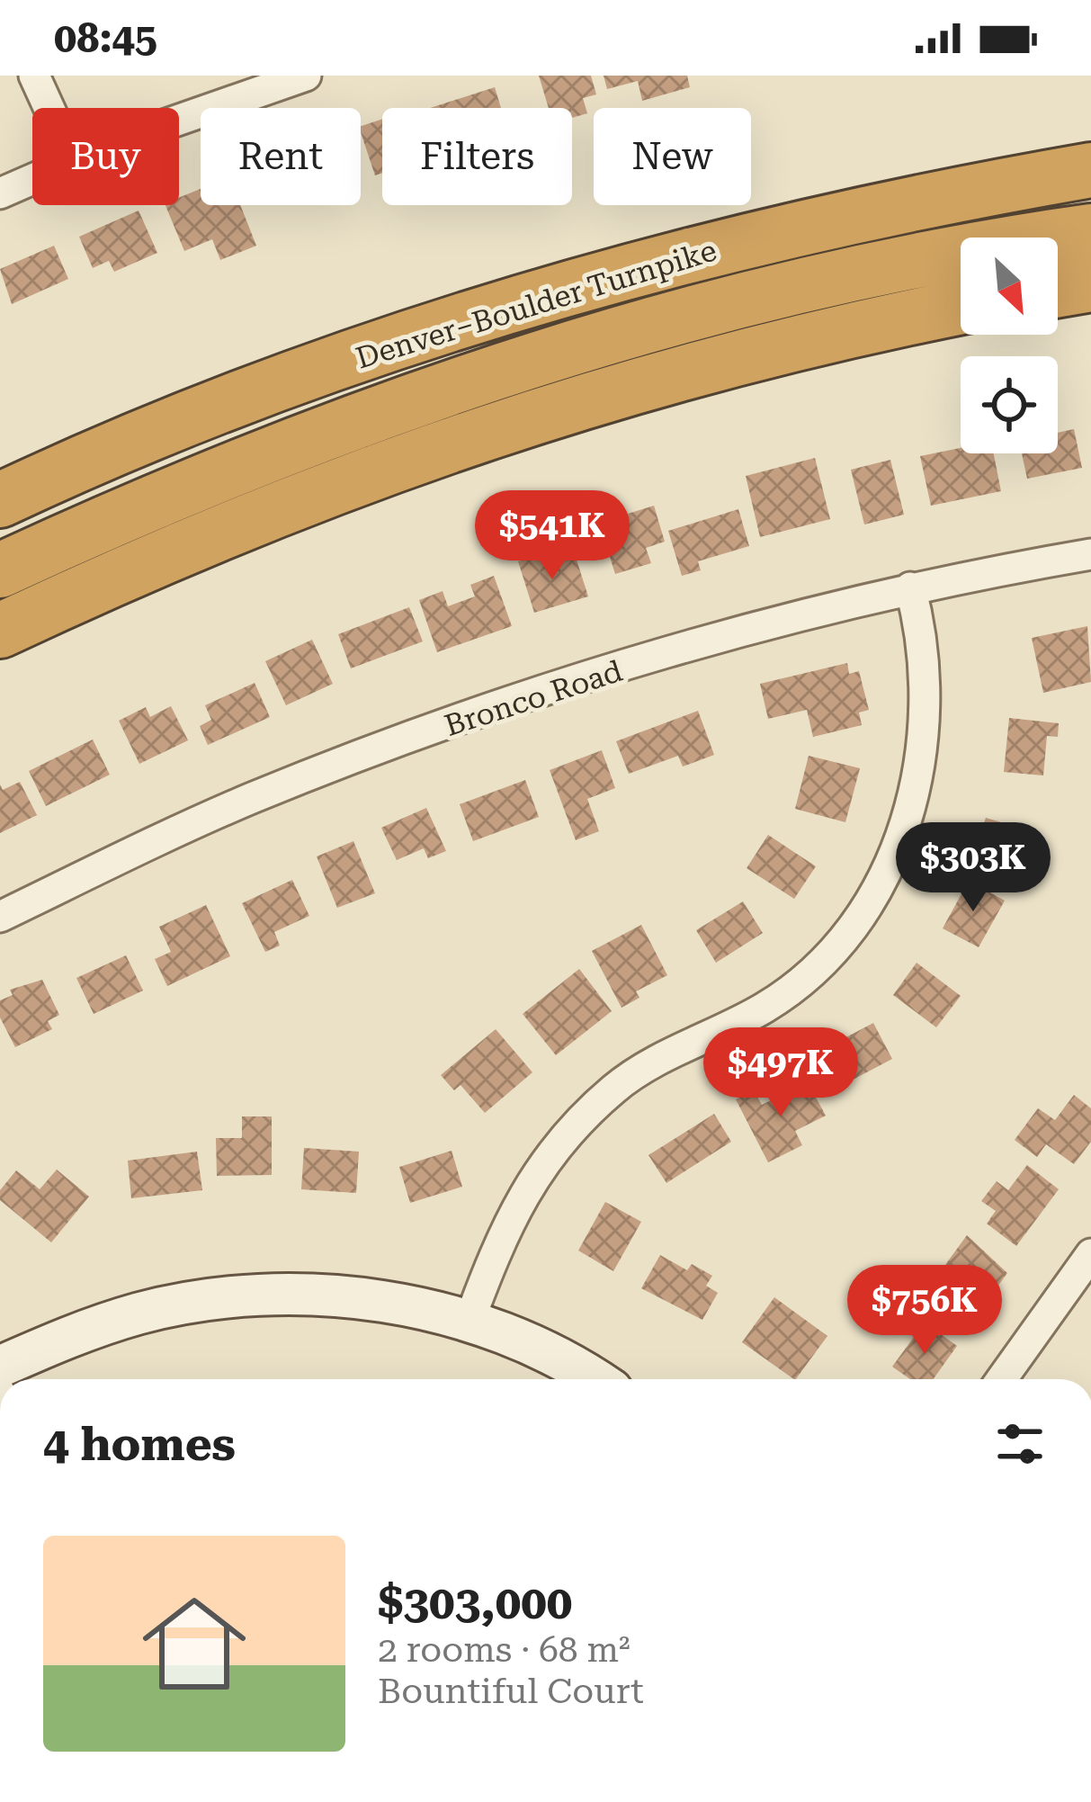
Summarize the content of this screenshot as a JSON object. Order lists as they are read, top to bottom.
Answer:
{
  "streets": {
    "highway": ["Denver–Boulder Turnpike"],
    "street": ["Bronco Road"]
  },
  "north": "bottom right",
  "page": {
    "status": "08:45",
    "chip": [
      "Buy",
      "Rent",
      "Filters",
      "New"
    ],
    "price": [
      "$541K",
      "$303K",
      "$497K",
      "$756K"
    ],
    "heading": "4 homes",
    "list": [
      {
        "name": "$303,000",
        "note": "2 rooms · 68 m² · Bountiful Court"
      }
    ]
  }
}
